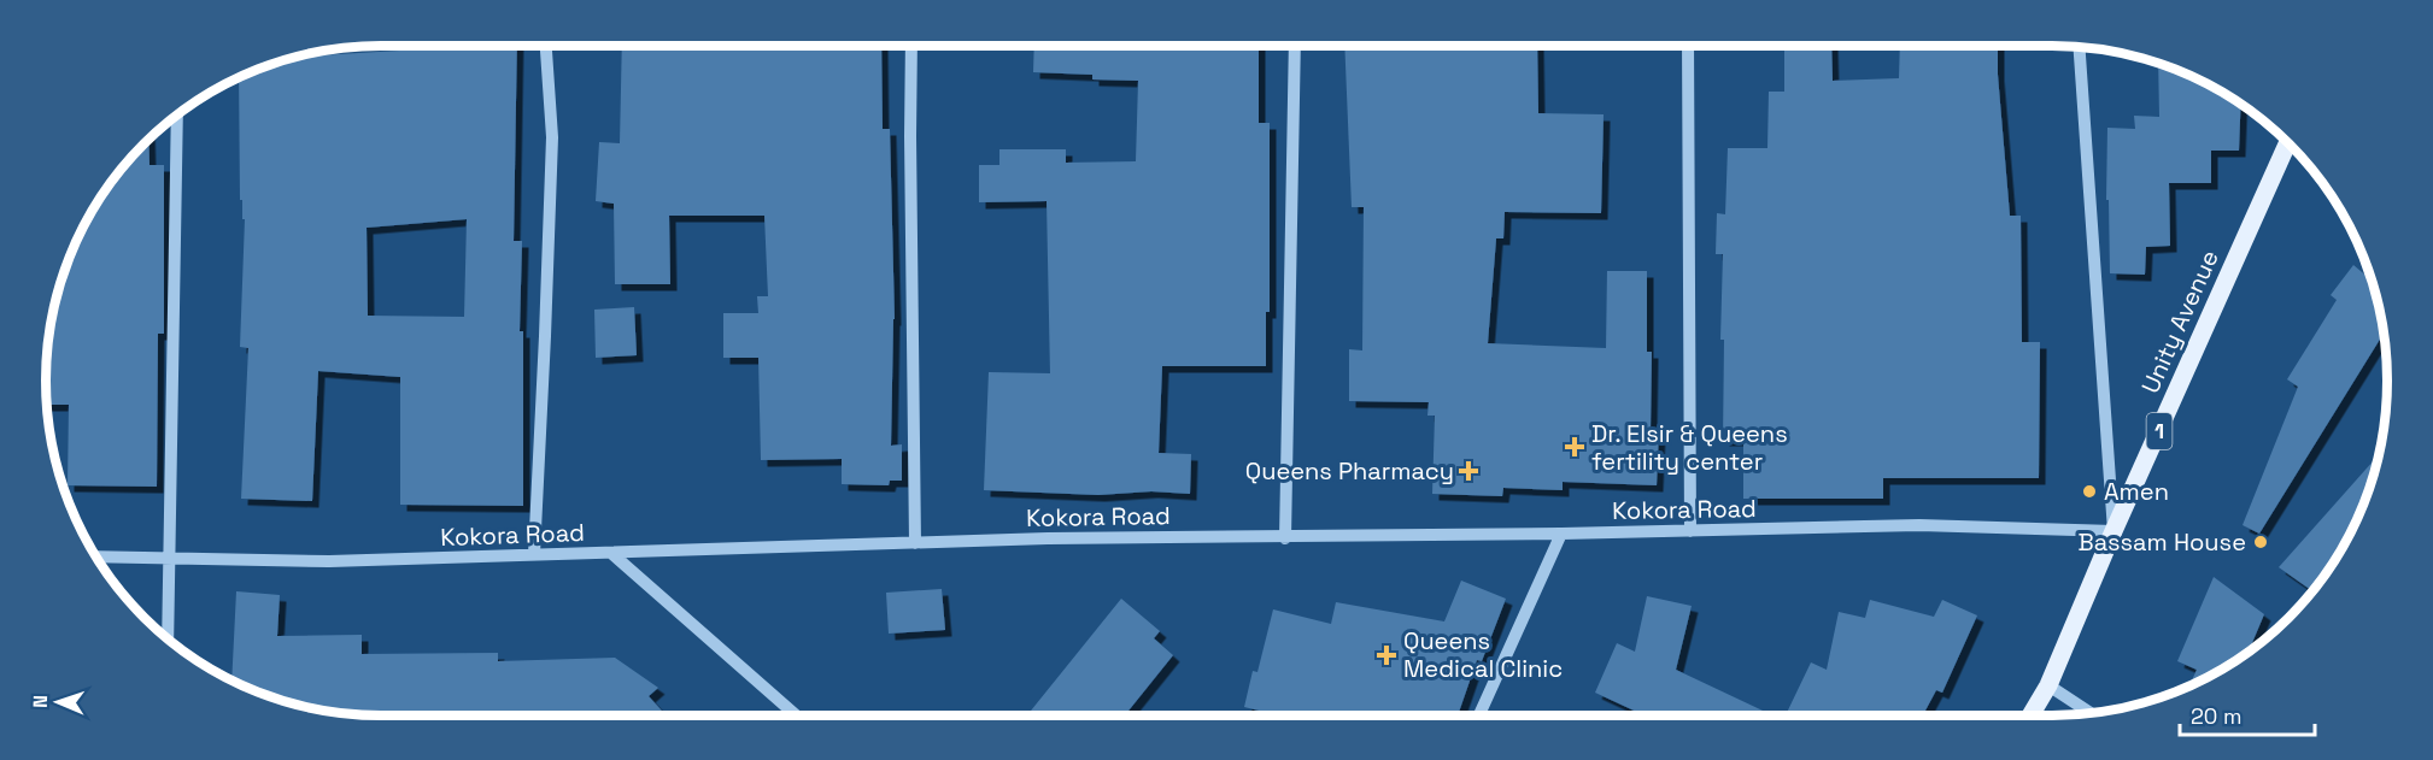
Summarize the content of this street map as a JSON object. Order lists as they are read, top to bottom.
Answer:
{
  "streets": {
    "main road": ["Unity Avenue", "1"],
    "street": ["Kokora Road"]
  },
  "crossings": [
    ["Unity Avenue", "Kokora Road"]
  ],
  "places": {
    "health": ["Dr. Elsir & Queens fertility center", "Queens Pharmacy", "Queens Medical Clinic"],
    "other": ["Amen", "Bassam House"]
  },
  "scale_bar": "20 m",
  "north": "left"
}
